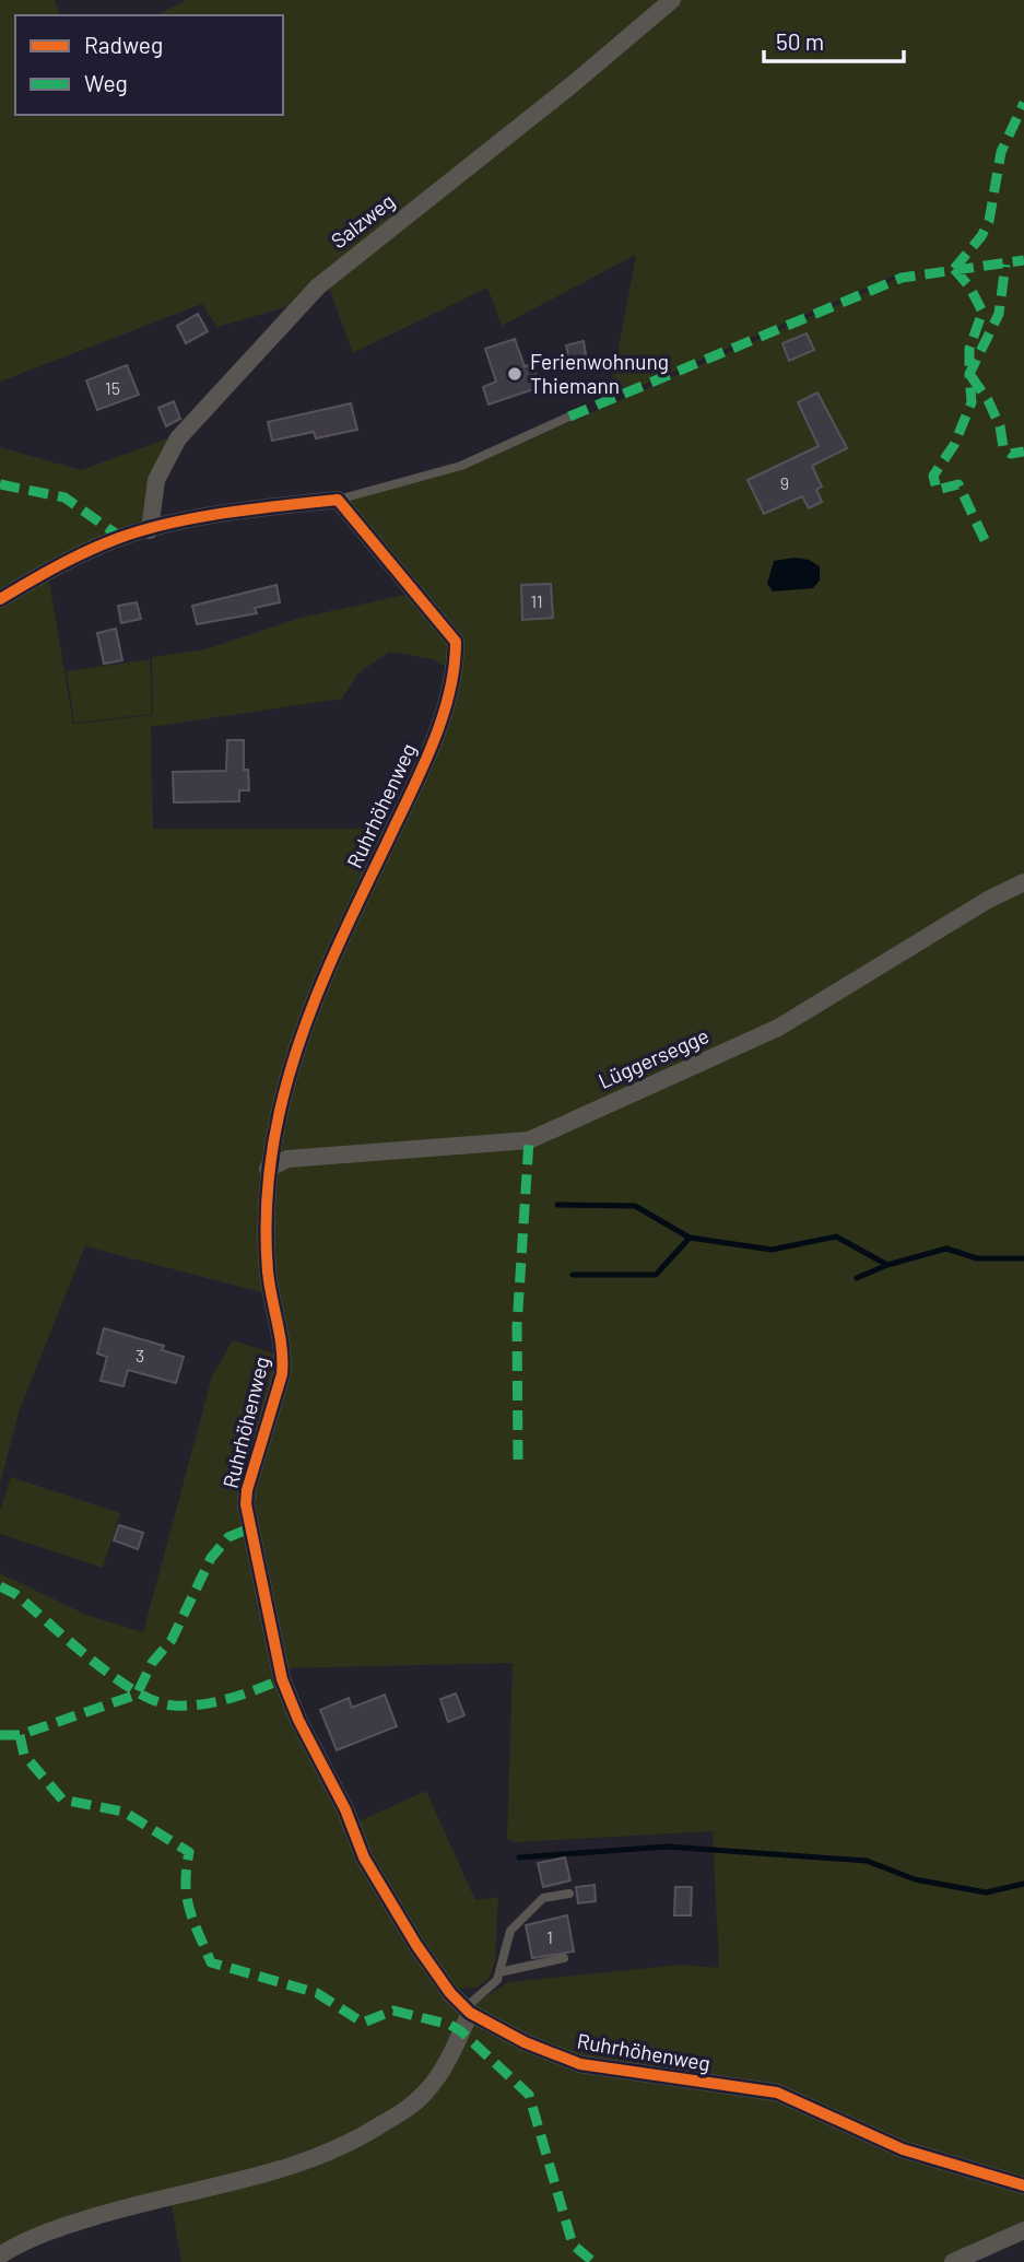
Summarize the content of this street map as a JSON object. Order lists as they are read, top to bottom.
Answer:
{
  "streets": {
    "street": ["Salzweg", "Ruhrhöhenweg", "Lüggersegge"]
  },
  "crossings": [
    ["Ruhrhöhenweg", "Lüggersegge"]
  ],
  "places": ["Ferienwohnung Thiemann"],
  "house_numbers": [
    "15",
    "9",
    "11",
    "3",
    "1"
  ],
  "legend": ["Radweg", "Weg"],
  "scale_bar": "50 m"
}
